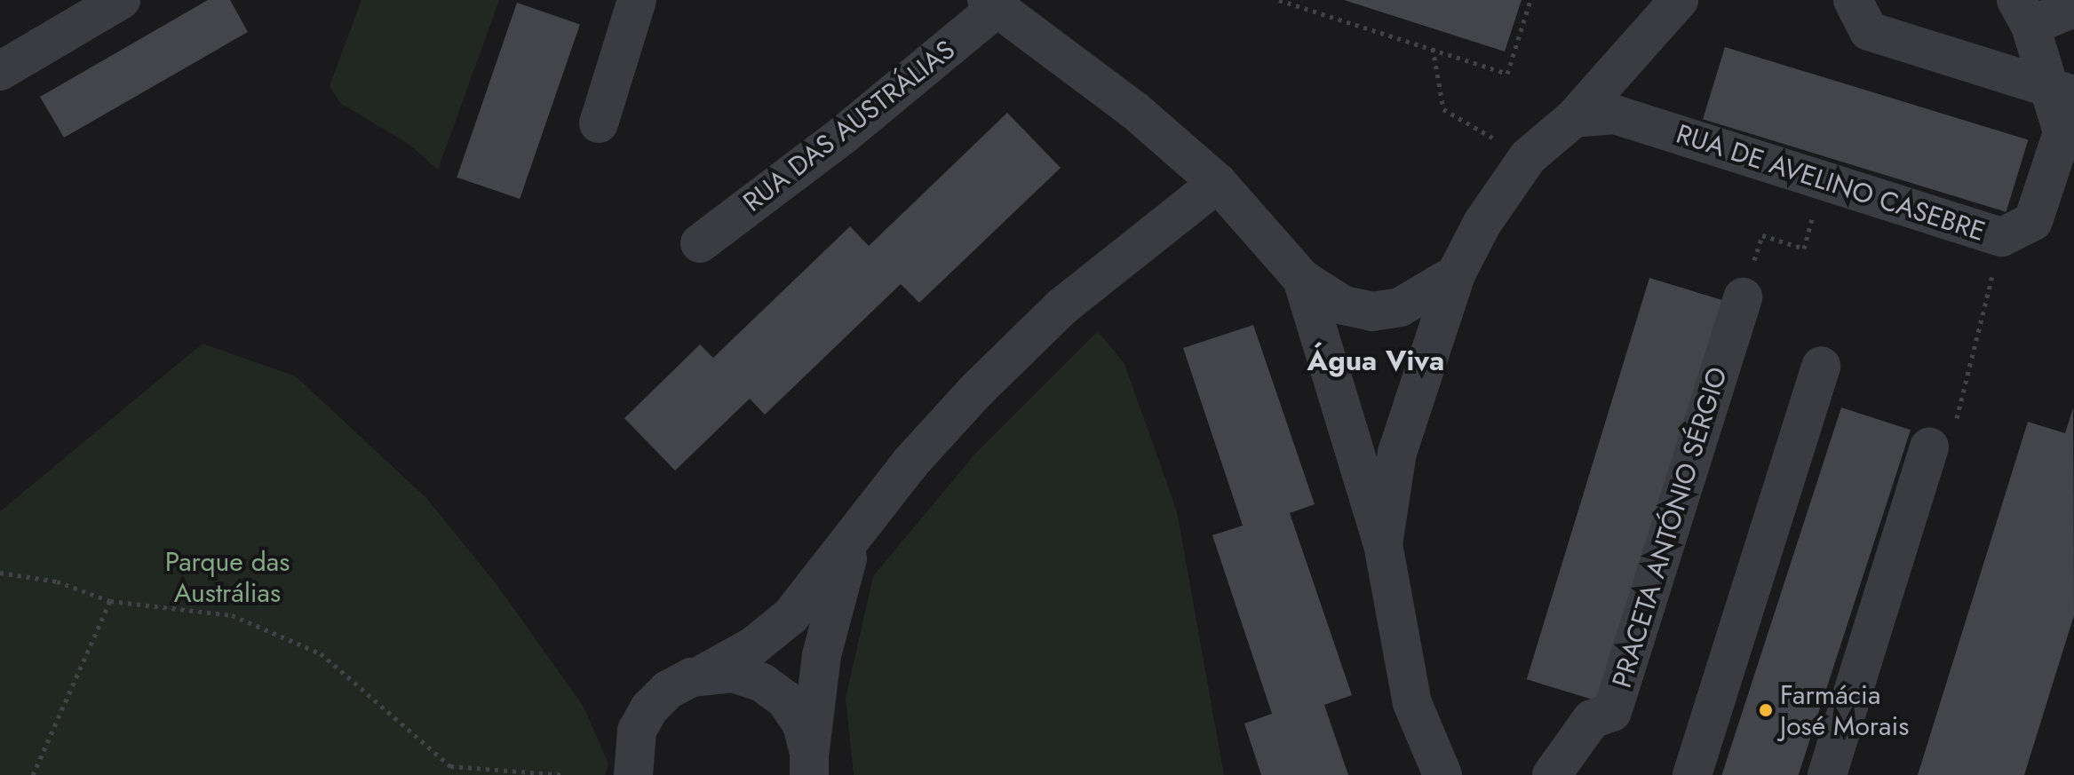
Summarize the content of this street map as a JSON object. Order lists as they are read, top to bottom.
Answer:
{
  "streets": {
    "street": ["RUA DAS AUSTRÁLIAS", "RUA DE AVELINO CASEBRE", "PRACETA ANTÓNIO SÉRGIO"]
  },
  "districts": ["Água Viva"],
  "parks": ["Parque das Austrálias"],
  "places": ["Farmácia José Morais"]
}
